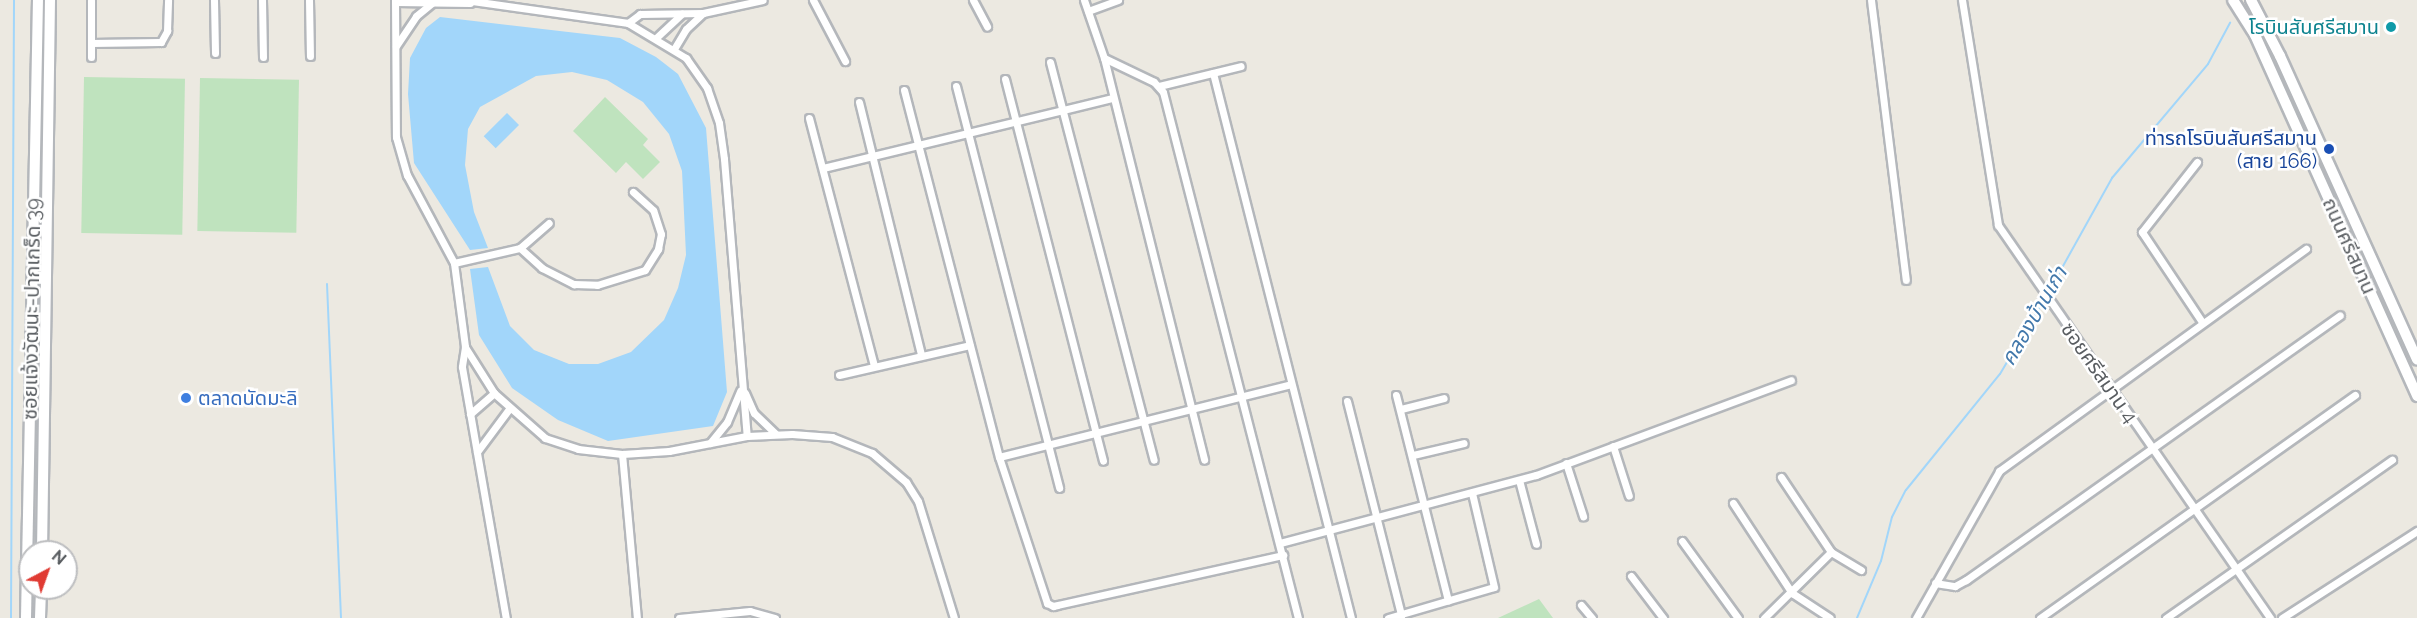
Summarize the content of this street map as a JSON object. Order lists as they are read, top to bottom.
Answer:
{
  "streets": {
    "main road": ["ถนนศรีสมาน", "ซอยแจ้งวัฒนะ-ปากเกร็ด 39"],
    "street": ["ซอยศรีสมาน 4"]
  },
  "water": ["คลองบ้านเก่า"],
  "places": ["โรบินสันศรีสมาน", "ท่ารถโรบินสันศรีสมาน (สาย 166)", "ตลาดนัดมะลิ"],
  "north": "top right"
}
